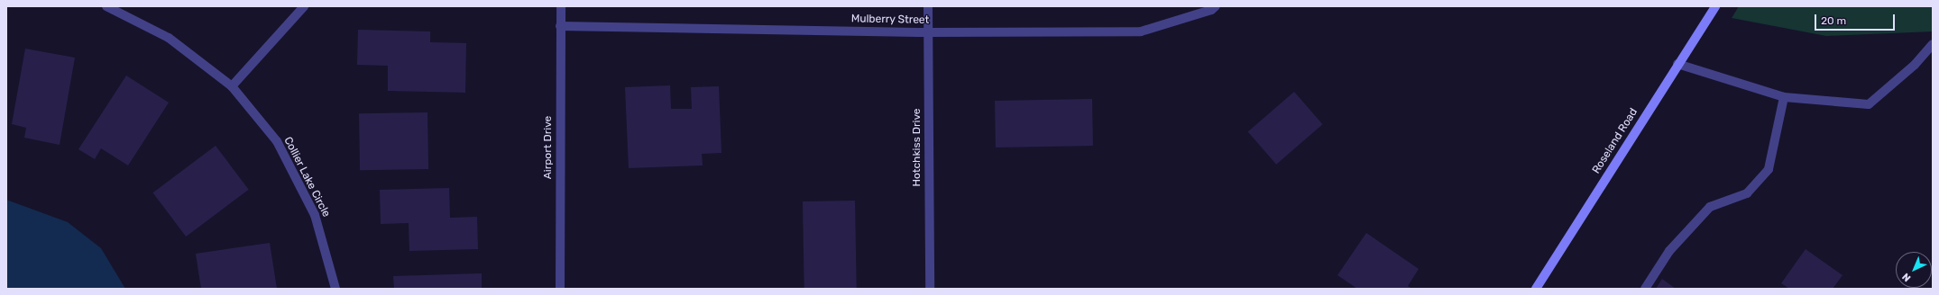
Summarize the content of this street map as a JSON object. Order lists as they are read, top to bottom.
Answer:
{
  "streets": {
    "main road": ["Roseland Road"],
    "street": [
      "Mulberry Street",
      "Airport Drive",
      "Hotchkiss Drive",
      "Collier Lake Circle"
    ]
  },
  "crossings": [
    ["Mulberry Street", "Airport Drive"],
    ["Mulberry Street", "Hotchkiss Drive"]
  ],
  "scale_bar": "20 m",
  "north": "bottom left"
}
